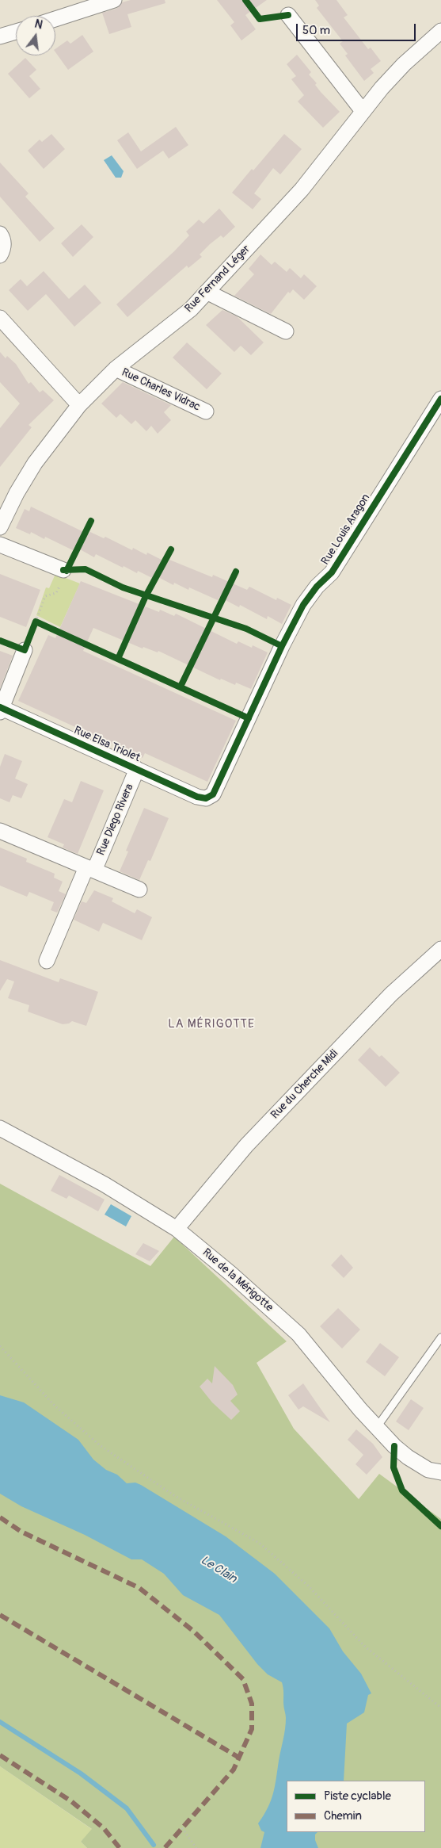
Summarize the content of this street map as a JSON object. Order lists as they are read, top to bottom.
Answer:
{
  "streets": {
    "street": [
      "Rue Fernand Léger",
      "Rue Charles Vidrac",
      "Rue Louis Aragon",
      "Rue Elsa Triolet",
      "Rue Diego Rivera",
      "Rue du Cherche Midi",
      "Rue de la Mérigotte"
    ]
  },
  "crossings": [
    ["Rue Fernand Léger", "Rue Charles Vidrac"],
    ["Rue Louis Aragon", "Rue Elsa Triolet"],
    ["Rue Elsa Triolet", "Rue Diego Rivera"],
    ["Rue du Cherche Midi", "Rue de la Mérigotte"]
  ],
  "districts": ["LA MÉRIGOTTE"],
  "water": ["Le Clain"],
  "legend": ["Piste cyclable", "Chemin"],
  "scale_bar": "50 m",
  "north": "top"
}
